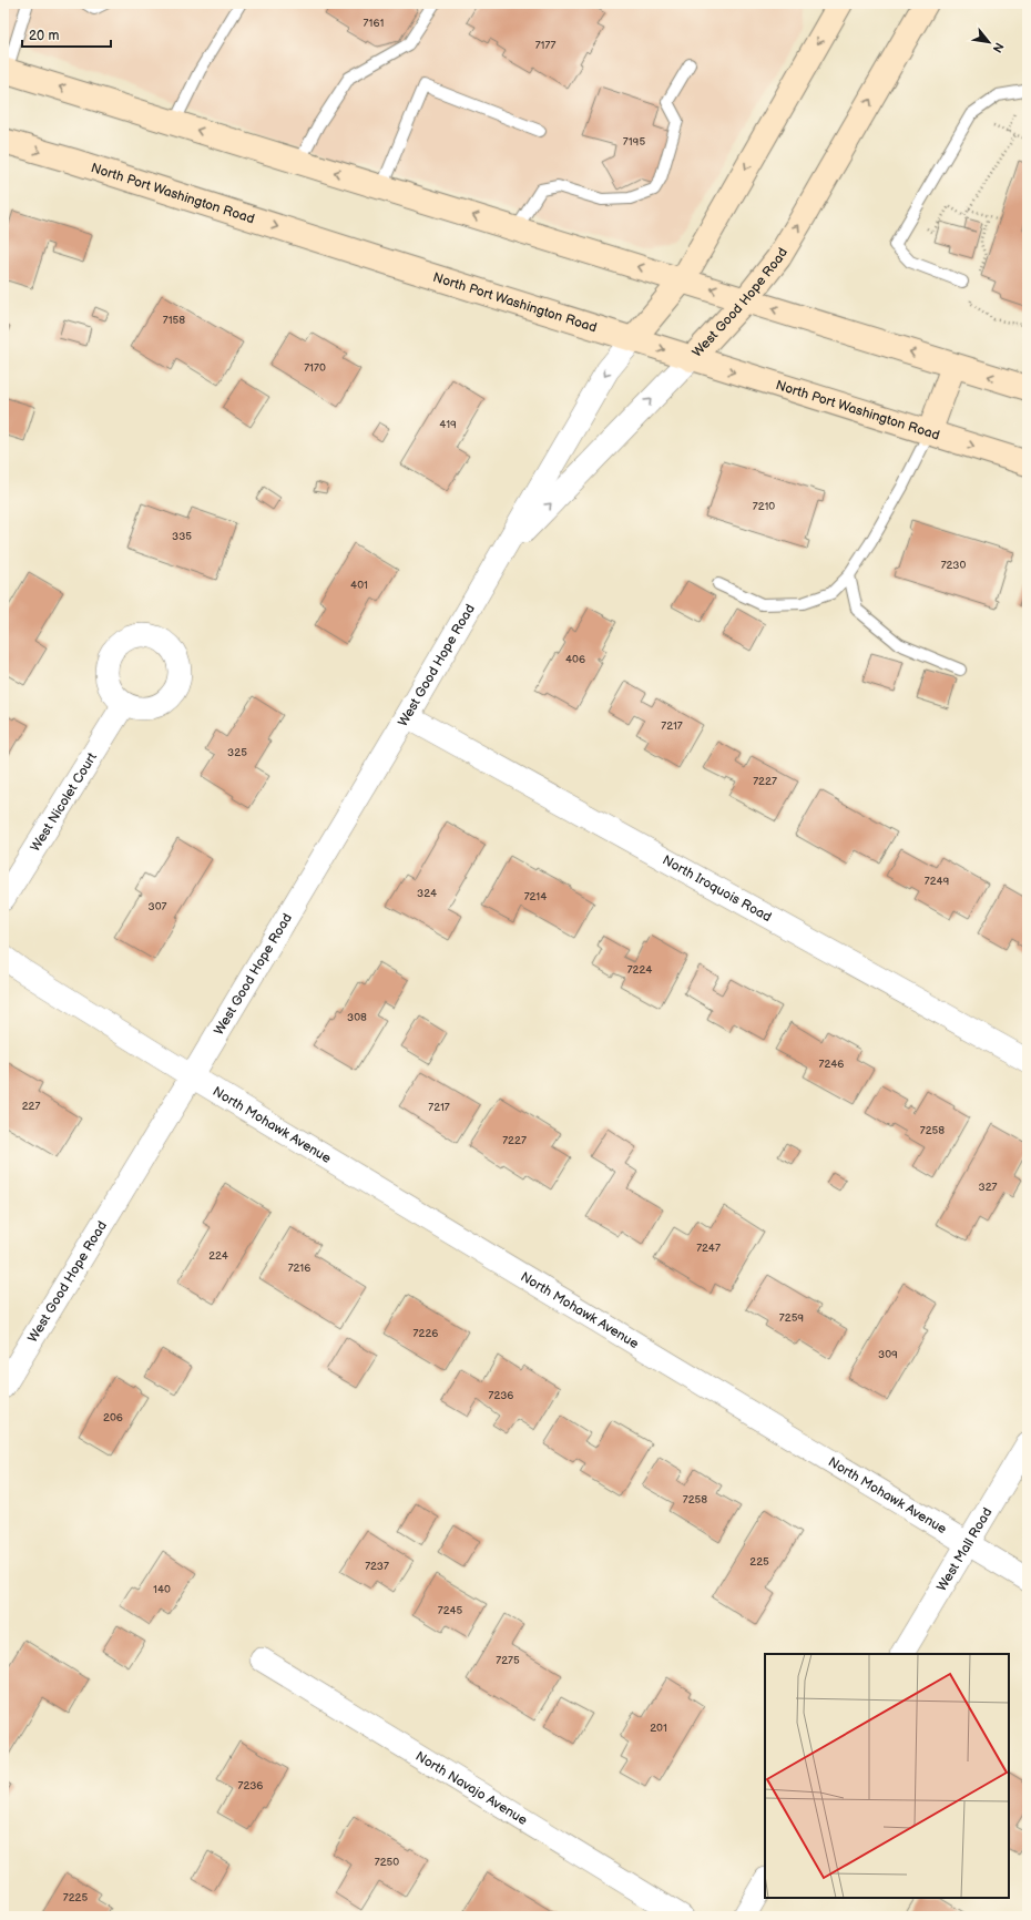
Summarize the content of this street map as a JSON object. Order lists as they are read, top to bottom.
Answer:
{
  "streets": {
    "main road": ["North Port Washington Road", "West Good Hope Road"],
    "street": [
      "West Nicolet Court",
      "North Iroquois Road",
      "North Mohawk Avenue",
      "West Mall Road",
      "North Navajo Avenue"
    ]
  },
  "crossings": [
    ["North Port Washington Road", "West Good Hope Road"],
    ["West Good Hope Road", "North Iroquois Road"],
    ["West Good Hope Road", "North Mohawk Avenue"],
    ["North Mohawk Avenue", "West Mall Road"]
  ],
  "house_numbers": [
    "7161",
    "7177",
    "7195",
    "7158",
    "7170",
    "419",
    "7210",
    "335",
    "7230",
    "401",
    "406",
    "7217",
    "325",
    "7227",
    "7249",
    "324",
    "7214",
    "307",
    "7224",
    "308",
    "7246",
    "227",
    "7217",
    "7258",
    "7227",
    "327",
    "7247",
    "224",
    "7216",
    "7259",
    "7226",
    "309",
    "7236",
    "206",
    "7258",
    "225",
    "7237",
    "140",
    "7245",
    "7275",
    "201",
    "7236",
    "7250",
    "7225"
  ],
  "scale_bar": "20 m",
  "north": "bottom right"
}
